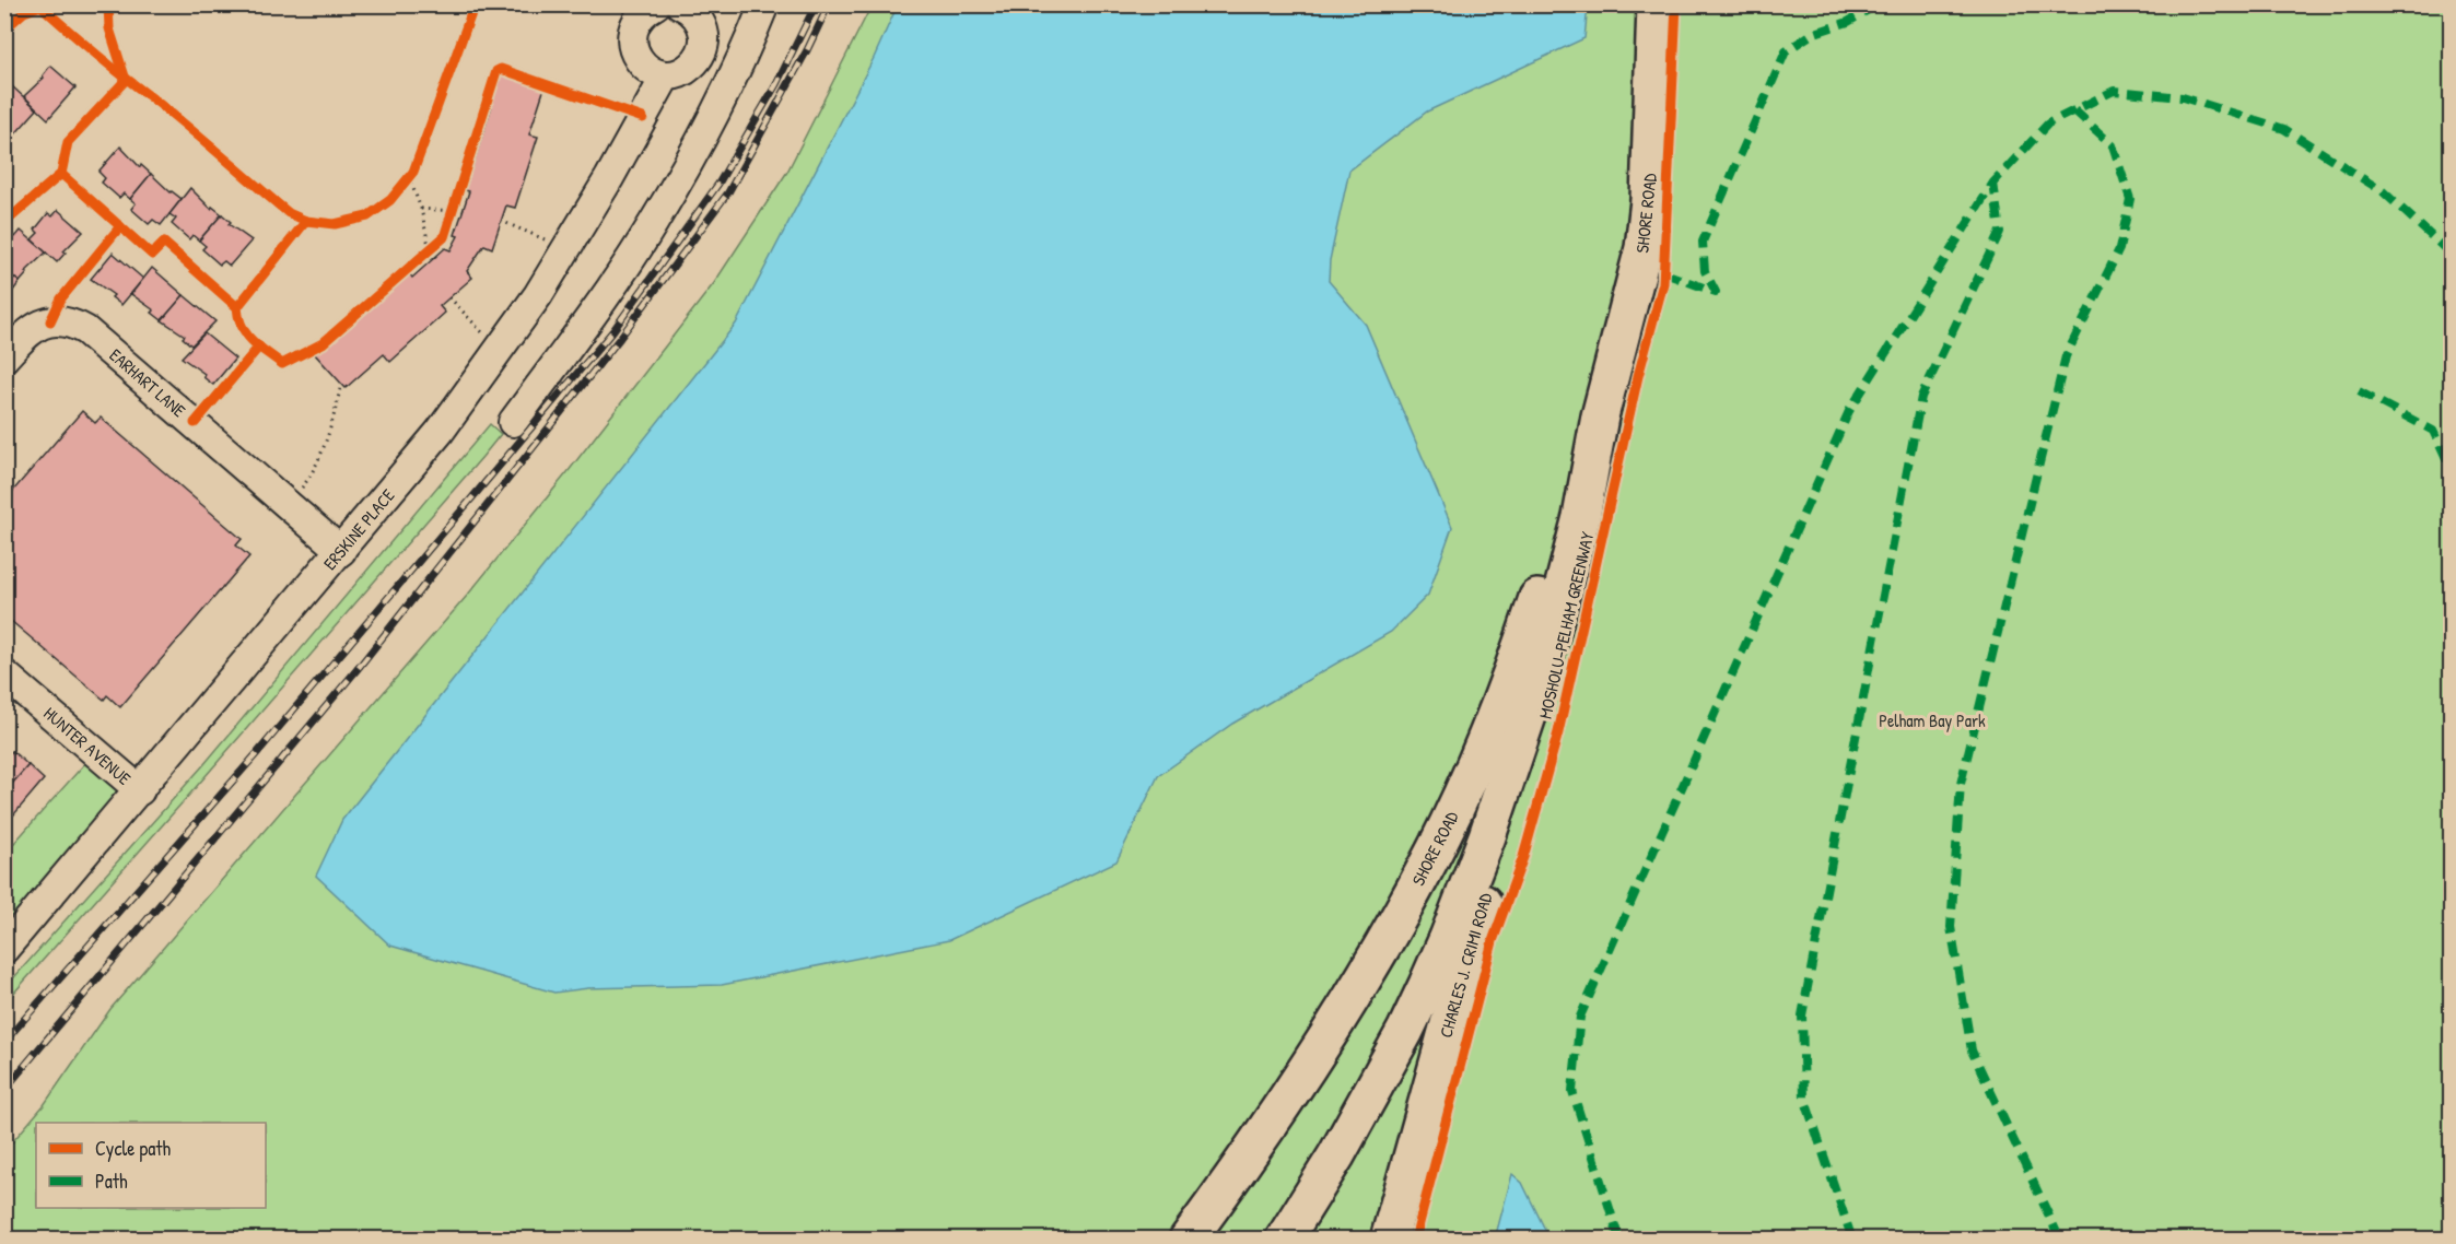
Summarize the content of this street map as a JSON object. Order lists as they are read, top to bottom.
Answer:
{
  "streets": {
    "main road": ["SHORE ROAD", "CHARLES J. CRIMI ROAD"],
    "street": ["EARHART LANE", "ERSKINE PLACE", "HUNTER AVENUE"],
    "cycle path": ["MOSHOLU-PELHAM GREENWAY"]
  },
  "crossings": [
    ["SHORE ROAD", "CHARLES J. CRIMI ROAD"],
    ["EARHART LANE", "ERSKINE PLACE"],
    ["ERSKINE PLACE", "HUNTER AVENUE"]
  ],
  "parks": ["Pelham Bay Park"],
  "legend": ["Cycle path", "Path"]
}
